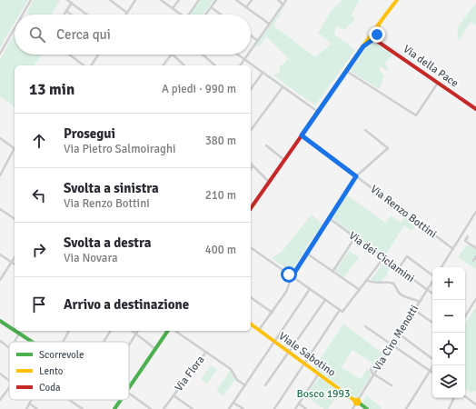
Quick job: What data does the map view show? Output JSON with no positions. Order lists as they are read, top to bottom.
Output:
{
  "streets": {
    "street": [
      "Via della Pace",
      "Via Renzo Bottini",
      "Via dei Ciclamini",
      "Via Ciro Menotti",
      "Viale Sabotino",
      "Via Flora"
    ]
  },
  "crossings": [
    ["Via dei Ciclamini", "Via Ciro Menotti"],
    ["Via Ciro Menotti", "Viale Sabotino"]
  ],
  "parks": ["Bosco 1993"],
  "legend": ["Scorrevole", "Lento", "Coda"],
  "page": {
    "search": "Cerca qui",
    "heading": ["13 min", "A piedi · 990 m"],
    "list": [
      ["Prosegui", "Via Pietro Salmoiraghi", "380 m"],
      ["Svolta a sinistra", "Via Renzo Bottini", "210 m"],
      ["Svolta a destra", "Via Novara", "400 m"],
      "Arrivo a destinazione"
    ],
    "map_buttons": ["+", "−"]
  }
}
